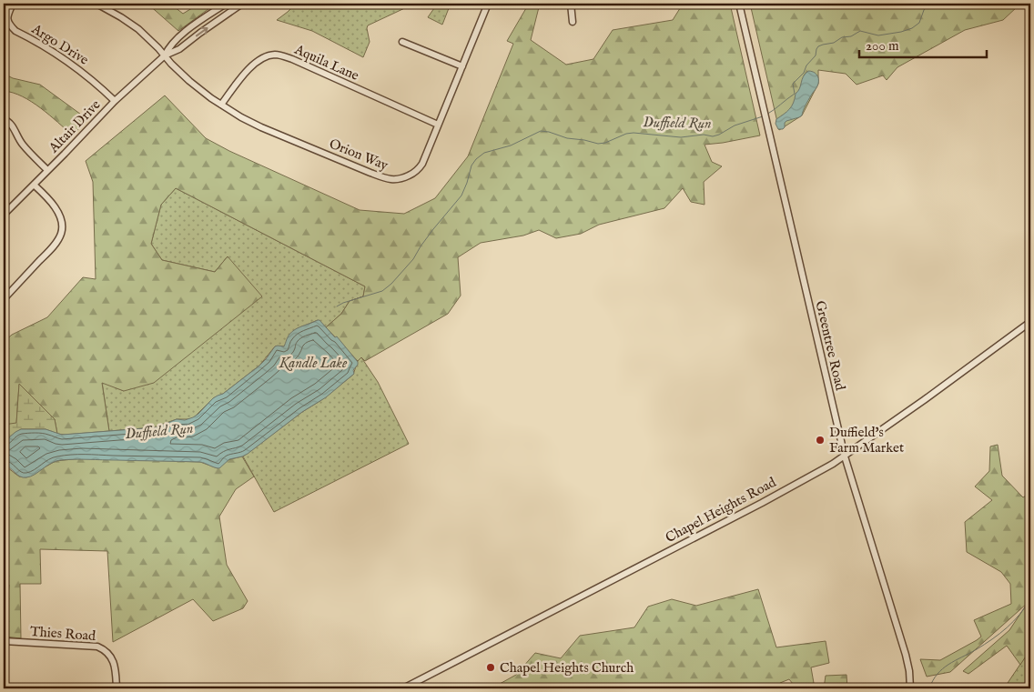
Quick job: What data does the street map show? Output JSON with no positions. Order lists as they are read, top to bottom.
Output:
{
  "streets": {
    "street": [
      "Argo Drive",
      "Aquila Lane",
      "Altair Drive",
      "Orion Way",
      "Greentree Road",
      "Chapel Heights Road",
      "Thies Road"
    ]
  },
  "crossings": [
    ["Argo Drive", "Altair Drive"],
    ["Aquila Lane", "Orion Way"],
    ["Altair Drive", "Orion Way"],
    ["Greentree Road", "Chapel Heights Road"]
  ],
  "water": ["Duffield Run", "Kandle Lake"],
  "places": ["Duffield's Farm Market", "Chapel Heights Church"],
  "scale_bar": "200 m"
}
